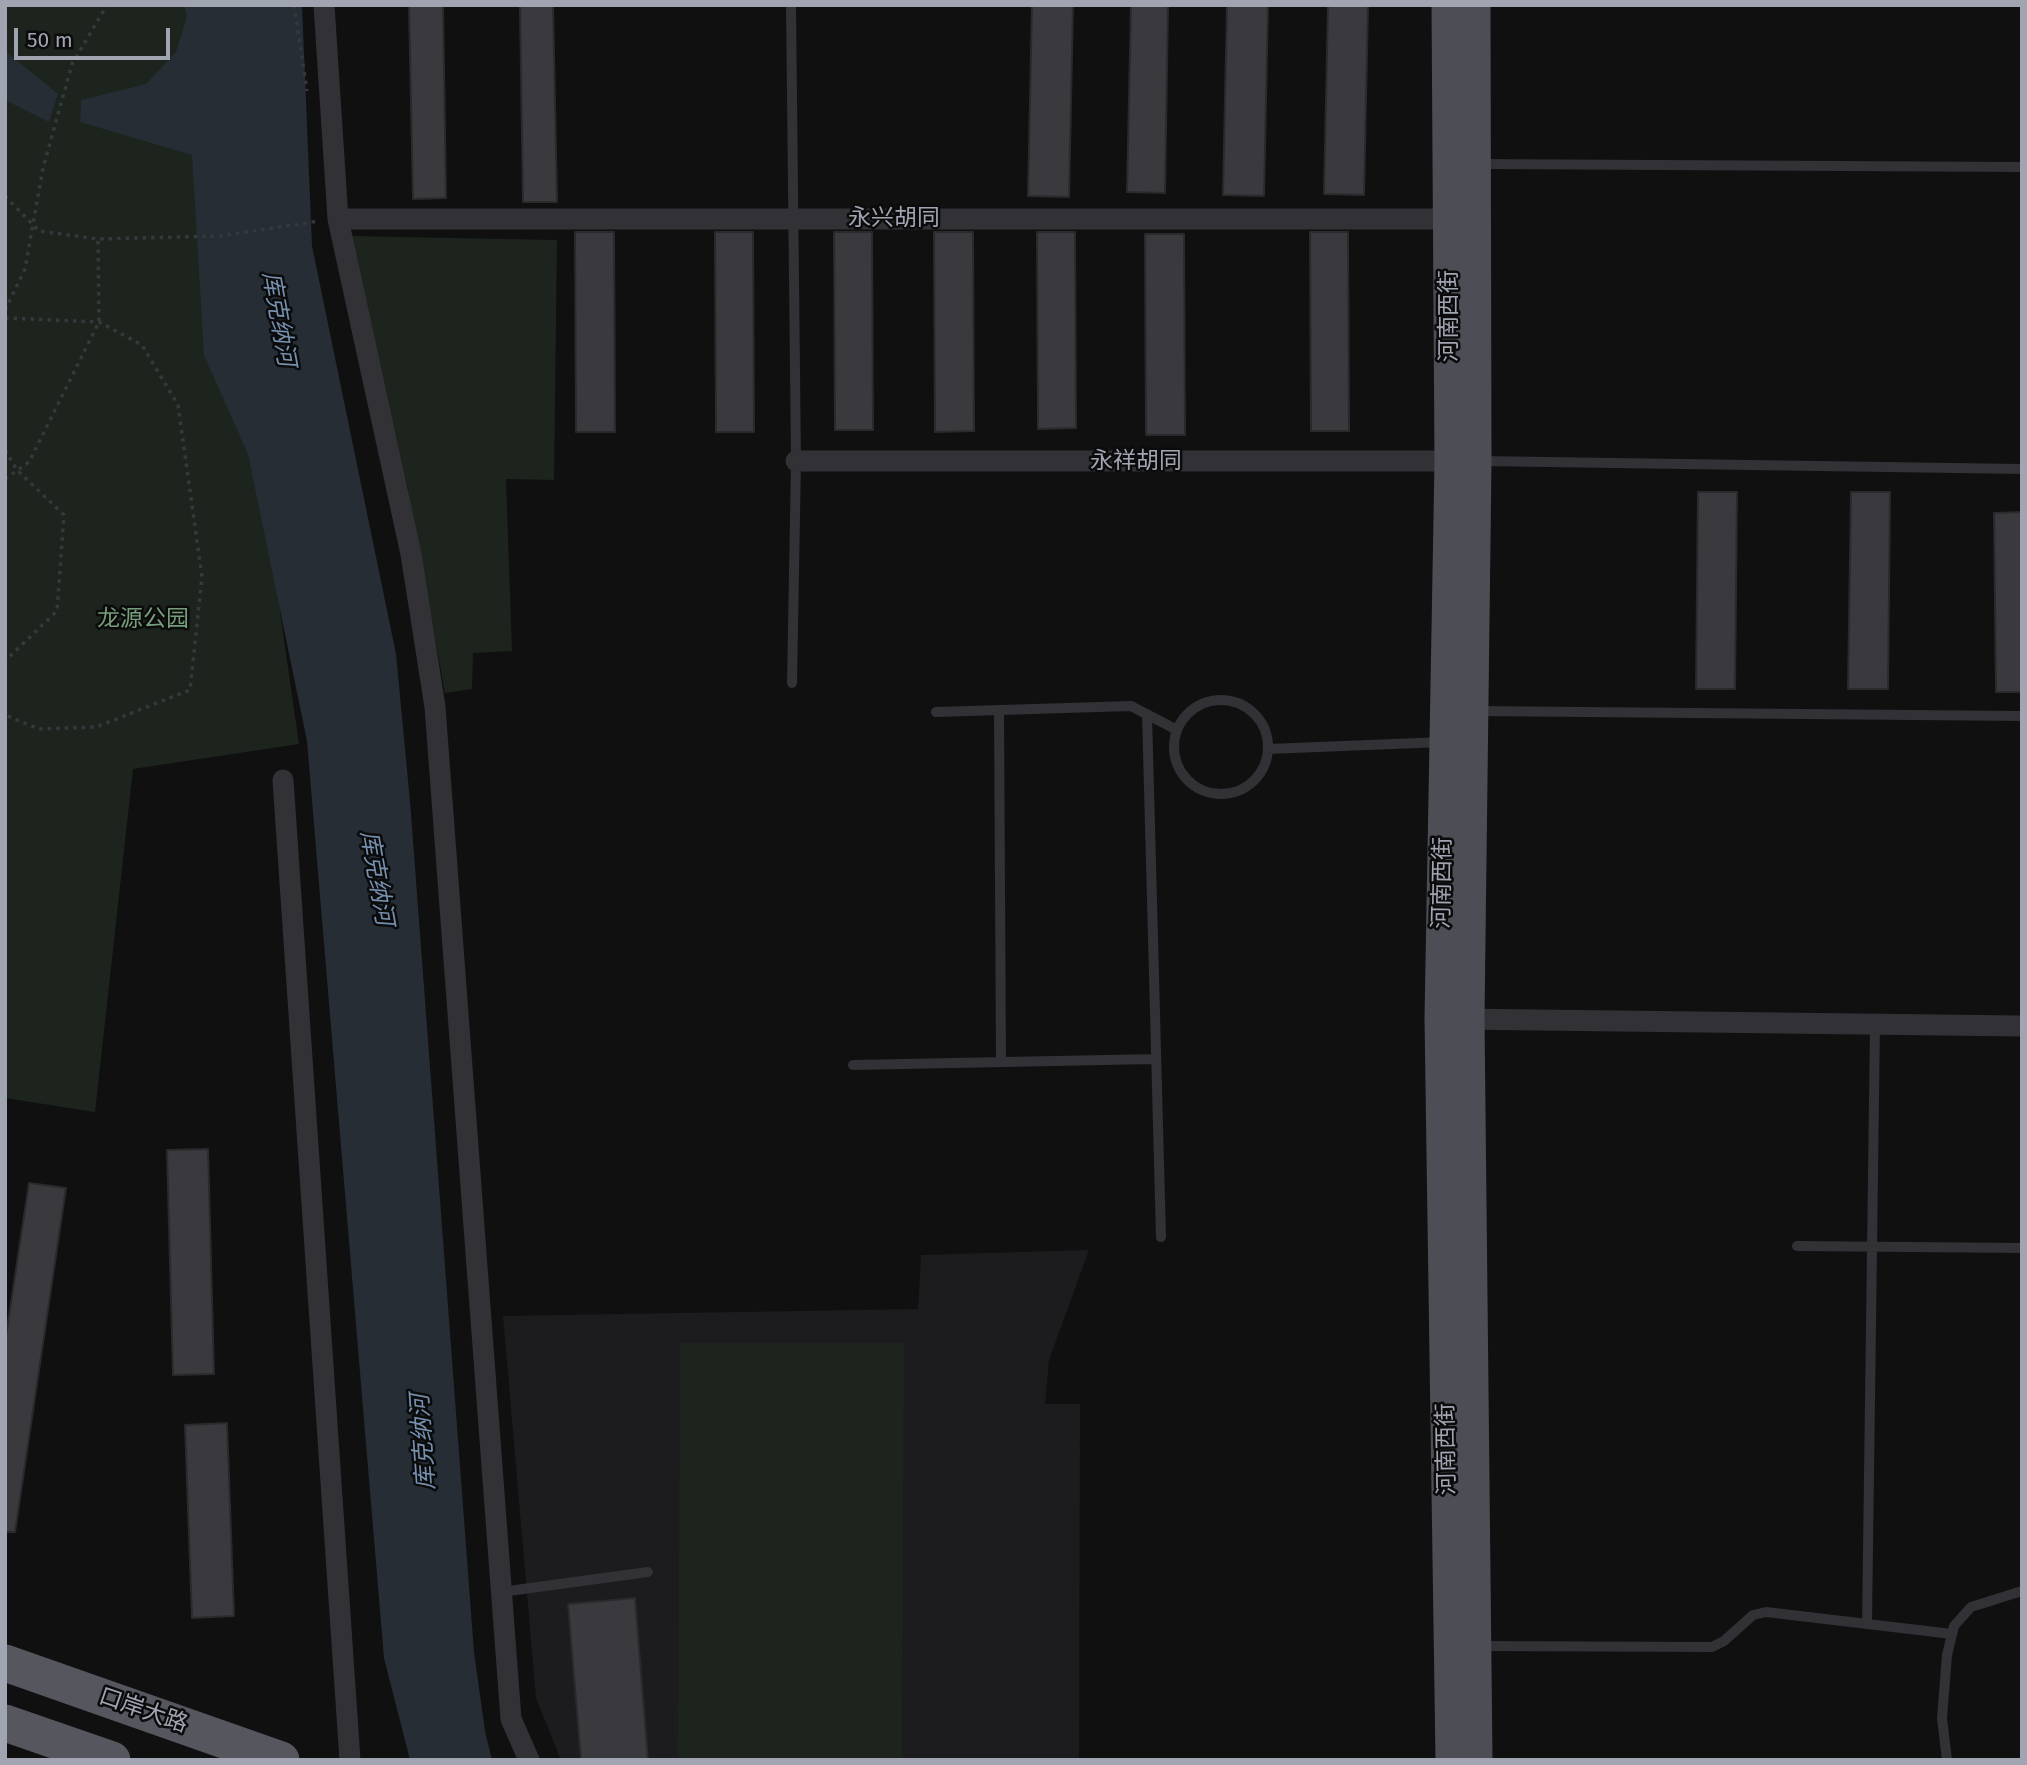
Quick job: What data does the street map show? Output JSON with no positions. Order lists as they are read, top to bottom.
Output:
{
  "streets": {
    "highway": ["口岸大路"],
    "main road": ["河南西街"],
    "street": ["永兴胡同", "永祥胡同"]
  },
  "crossings": [
    ["永兴胡同", "河南西街"],
    ["河南西街", "永祥胡同"]
  ],
  "water": ["库克纳河"],
  "parks": ["龙源公园"],
  "scale_bar": "50 m"
}
